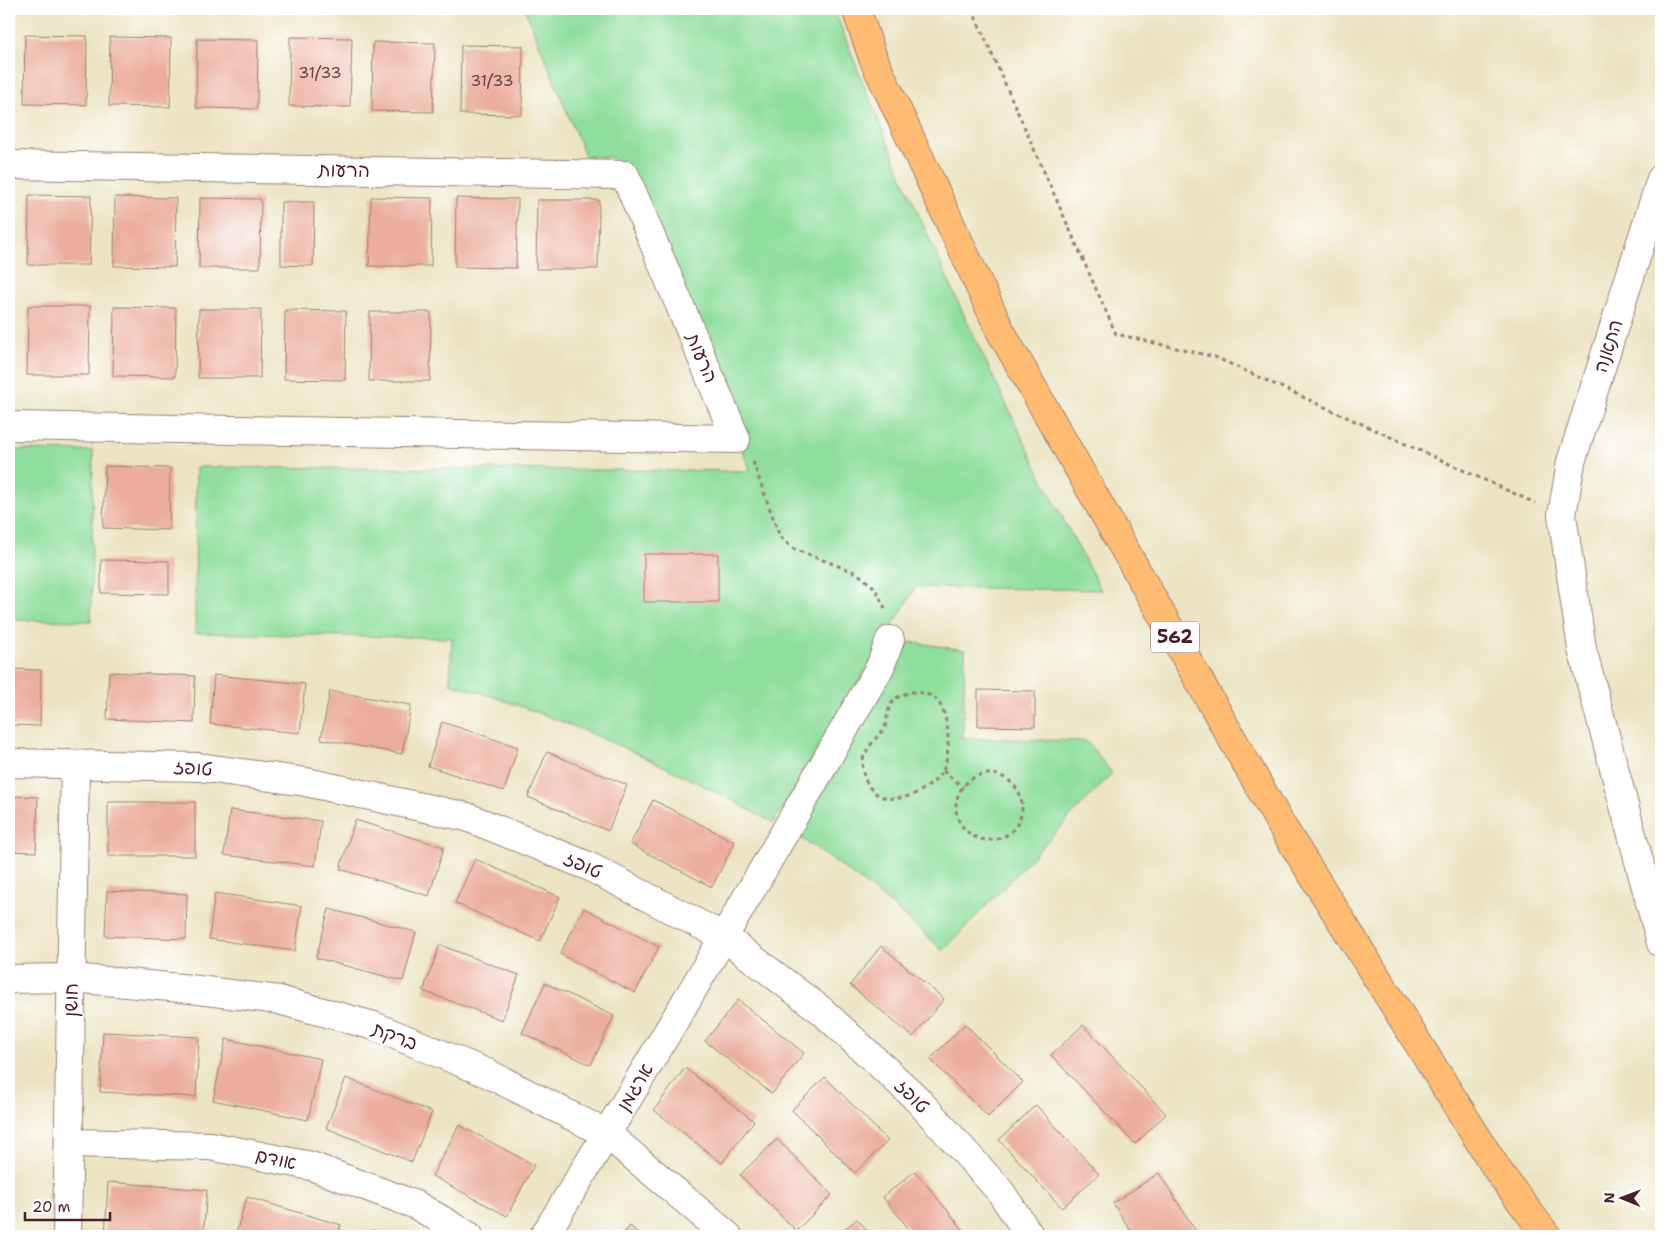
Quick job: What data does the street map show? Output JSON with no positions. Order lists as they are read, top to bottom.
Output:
{
  "streets": {
    "main road": ["562"],
    "street": [
      "הרעות",
      "התאנה",
      "טופז",
      "חושן",
      "ברקת",
      "ארגמן",
      "אודם"
    ]
  },
  "crossings": [
    ["טופז", "חושן"],
    ["טופז", "ארגמן"],
    ["חושן", "ברקת"],
    ["חושן", "אודם"],
    ["ברקת", "ארגמן"]
  ],
  "house_numbers": ["31/33", "31/33"],
  "scale_bar": "20 m",
  "north": "left"
}
